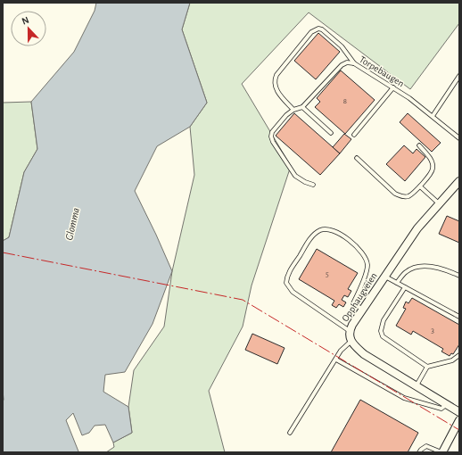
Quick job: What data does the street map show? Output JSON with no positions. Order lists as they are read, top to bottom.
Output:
{
  "streets": {
    "street": ["Opphaugveien"],
    "lane": ["Torpebaugen"]
  },
  "water": ["Glomma"],
  "house_numbers": ["8", "5", "3"],
  "north": "top"
}
